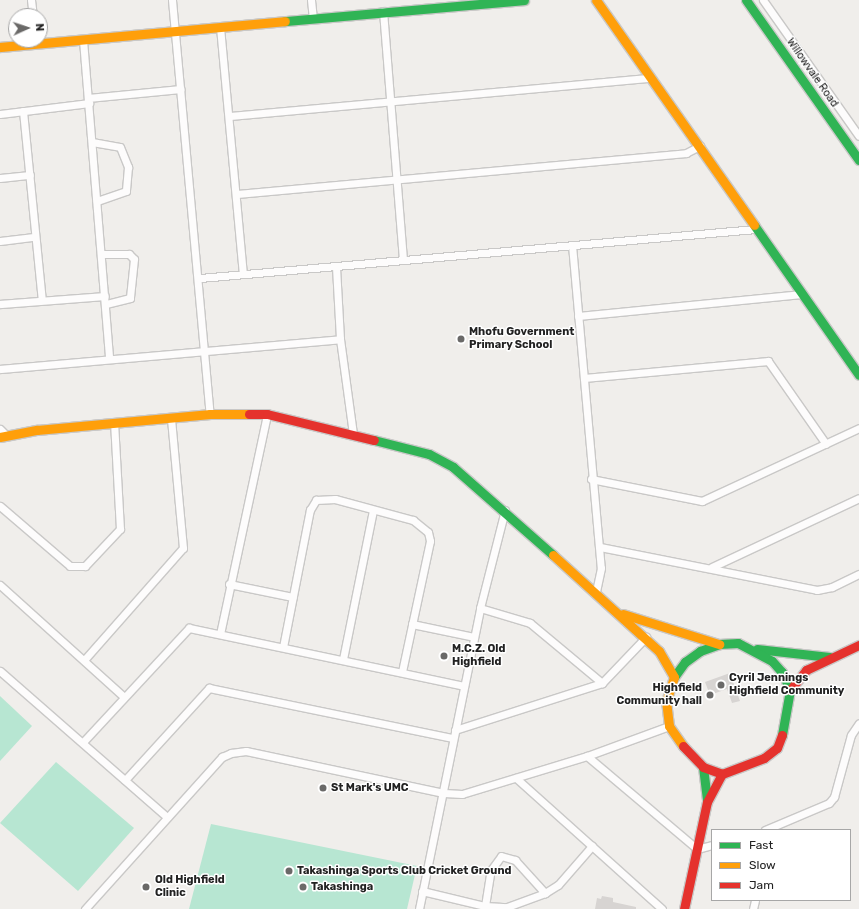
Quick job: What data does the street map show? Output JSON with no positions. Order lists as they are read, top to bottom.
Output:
{
  "streets": {
    "street": ["Willowvale Road"]
  },
  "places": [
    "Mhofu Government Primary School",
    "M.C.Z. Old Highfield",
    "Cyril Jennings Highfield Community",
    "Highfield Community hall",
    "St Mark's UMC",
    "Takashinga Sports Club Cricket Ground",
    "Old Highfield Clinic",
    "Takashinga"
  ],
  "legend": ["Fast", "Slow", "Jam"],
  "north": "right"
}
